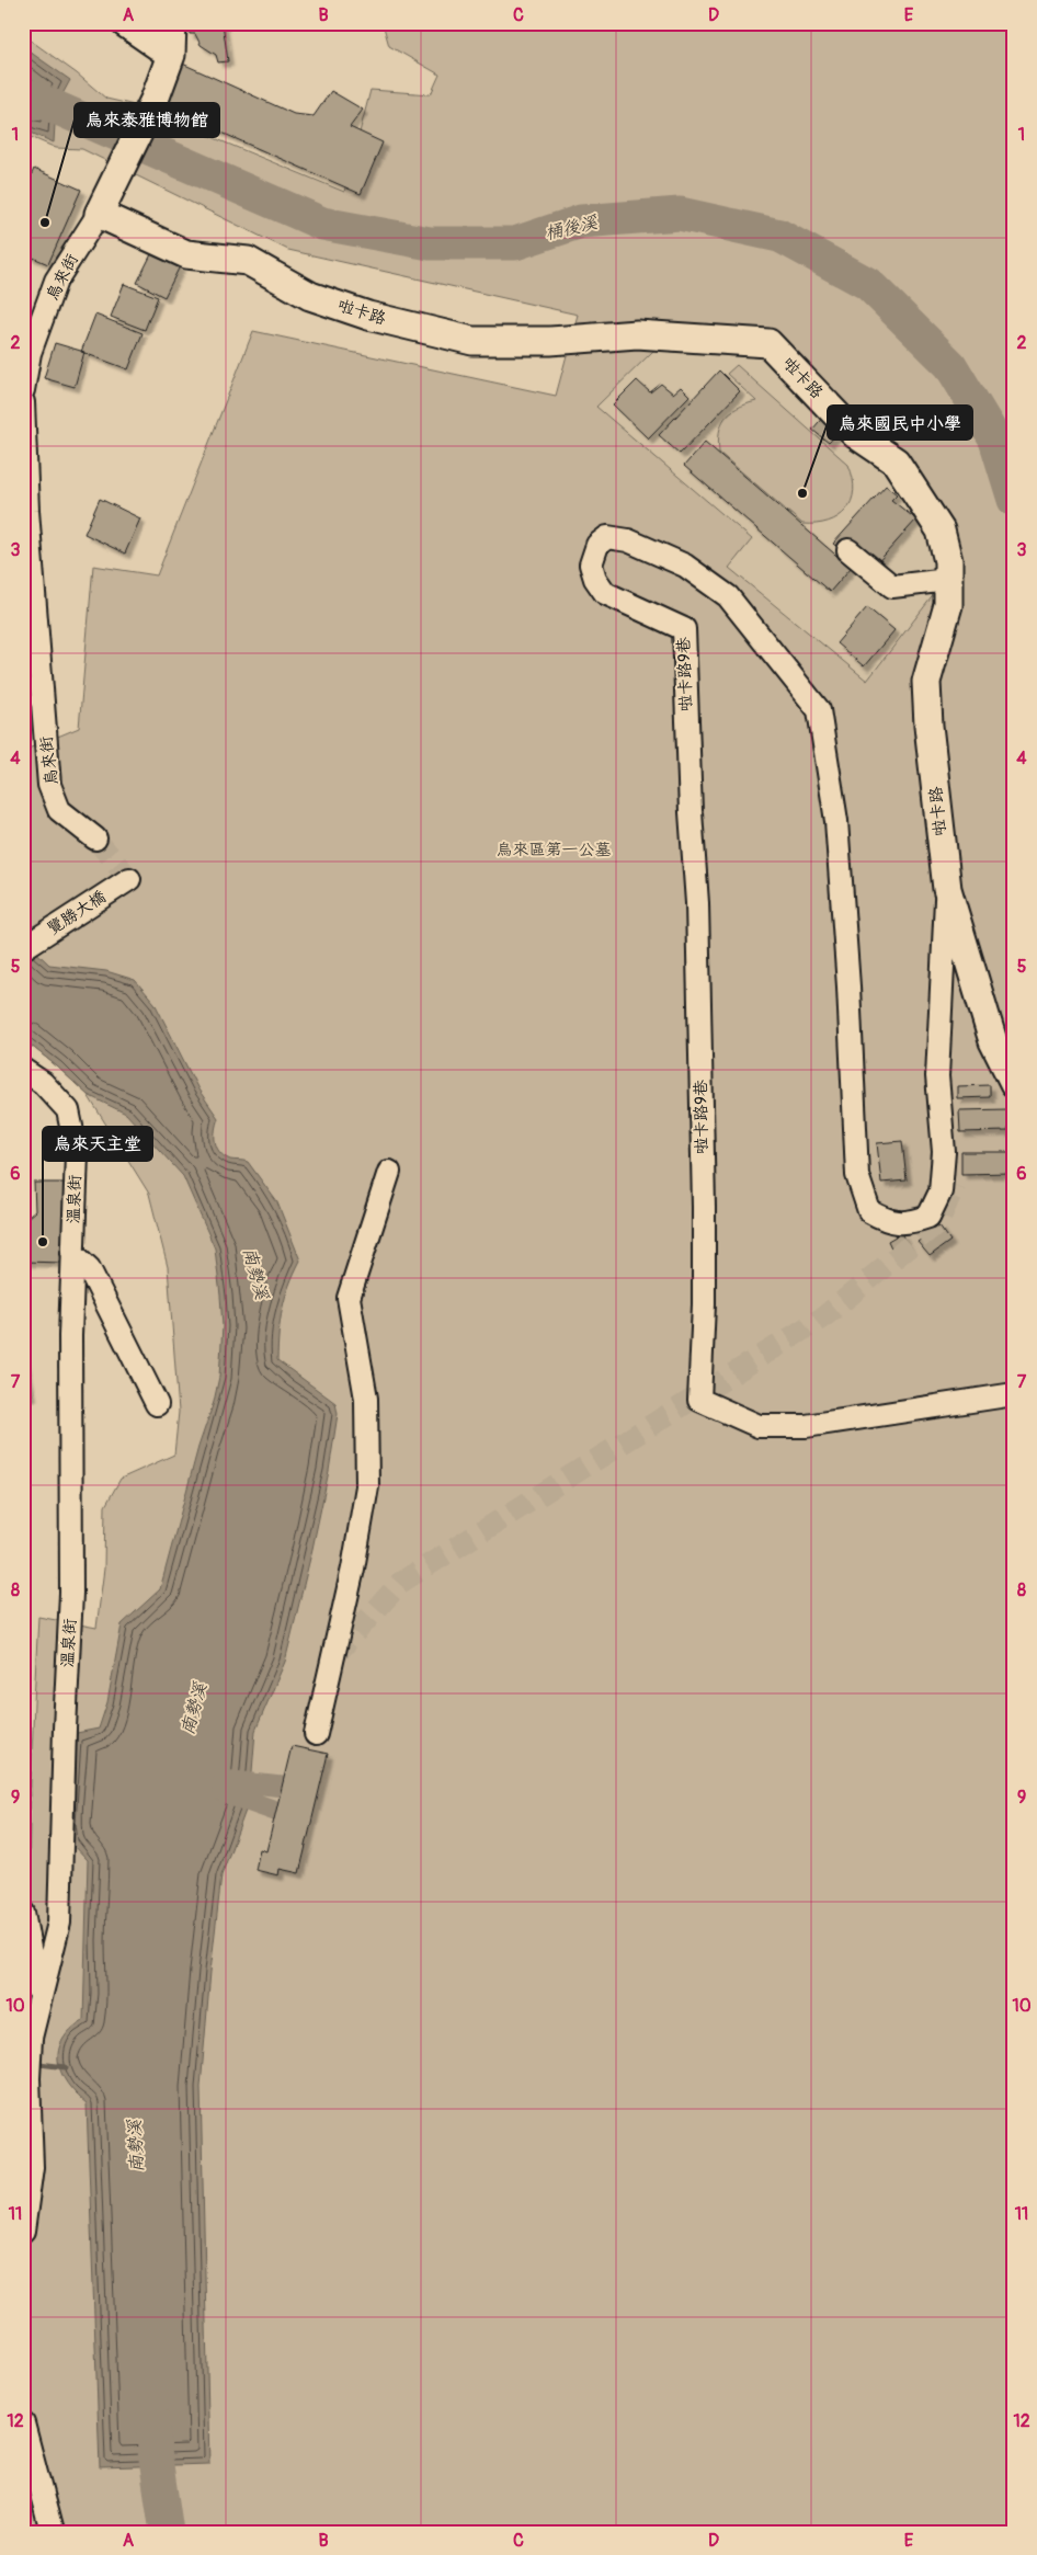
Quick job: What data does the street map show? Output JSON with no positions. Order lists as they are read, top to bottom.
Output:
{
  "streets": {
    "main road": ["烏來街", "啦卡路"],
    "street": ["啦卡路9巷", "覽勝大橋", "溫泉街"]
  },
  "crossings": [
    ["烏來街", "啦卡路"],
    ["啦卡路", "啦卡路9巷"]
  ],
  "water": ["桶後溪", "南勢溪"],
  "parks": ["烏來區第一公墓"],
  "places": ["烏來泰雅博物館", "烏來國民中小學", "烏來天主堂"],
  "grid": {
    "columns": [
      "A",
      "B",
      "C",
      "D",
      "E"
    ],
    "rows": [
      "1",
      "2",
      "3",
      "4",
      "5",
      "6",
      "7",
      "8",
      "9",
      "10",
      "11",
      "12"
    ]
  }
}
